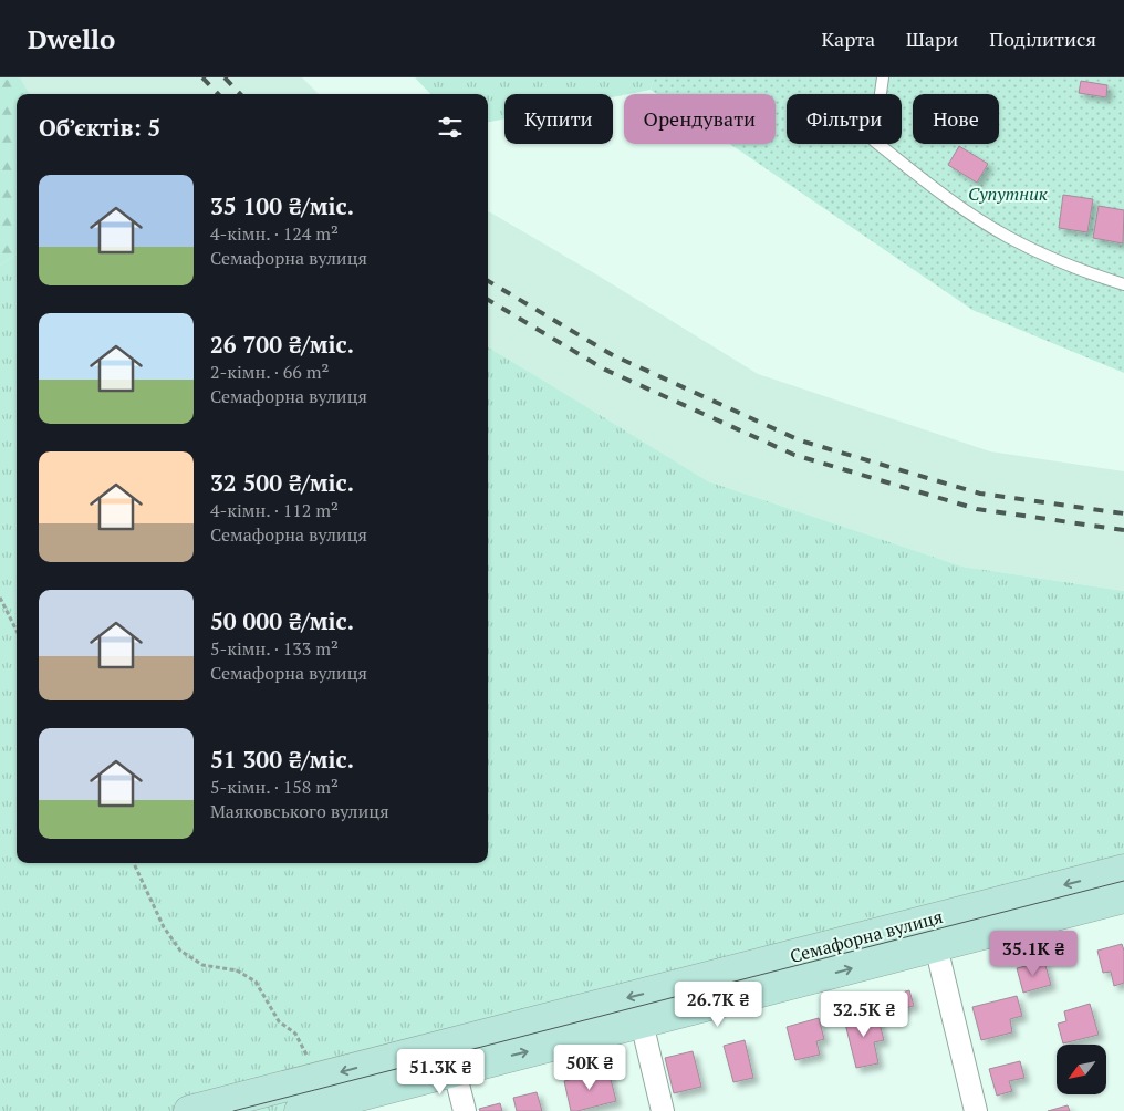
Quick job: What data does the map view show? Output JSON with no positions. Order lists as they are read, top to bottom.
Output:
{
  "streets": {
    "main road": ["Семафорна вулиця"]
  },
  "parks": ["Супутник"],
  "north": "bottom left",
  "page": {
    "header": "Dwello",
    "nav": ["Карта", "Шари", "Поділитися"],
    "chip": [
      "Купити",
      "Орендувати",
      "Фільтри",
      "Нове"
    ],
    "heading": "Об’єктів: 5",
    "list": [
      {
        "name": "35 100 ₴/міс.",
        "note": "4-кімн. · 124 m² · Семафорна вулиця"
      },
      {
        "name": "26 700 ₴/міс.",
        "note": "2-кімн. · 66 m² · Семафорна вулиця"
      },
      {
        "name": "32 500 ₴/міс.",
        "note": "4-кімн. · 112 m² · Семафорна вулиця"
      },
      {
        "name": "50 000 ₴/міс.",
        "note": "5-кімн. · 133 m² · Семафорна вулиця"
      },
      {
        "name": "51 300 ₴/міс.",
        "note": "5-кімн. · 158 m² · Маяковського вулиця"
      }
    ],
    "price": [
      "35.1K ₴",
      "26.7K ₴",
      "32.5K ₴",
      "50K ₴",
      "51.3K ₴"
    ]
  }
}
